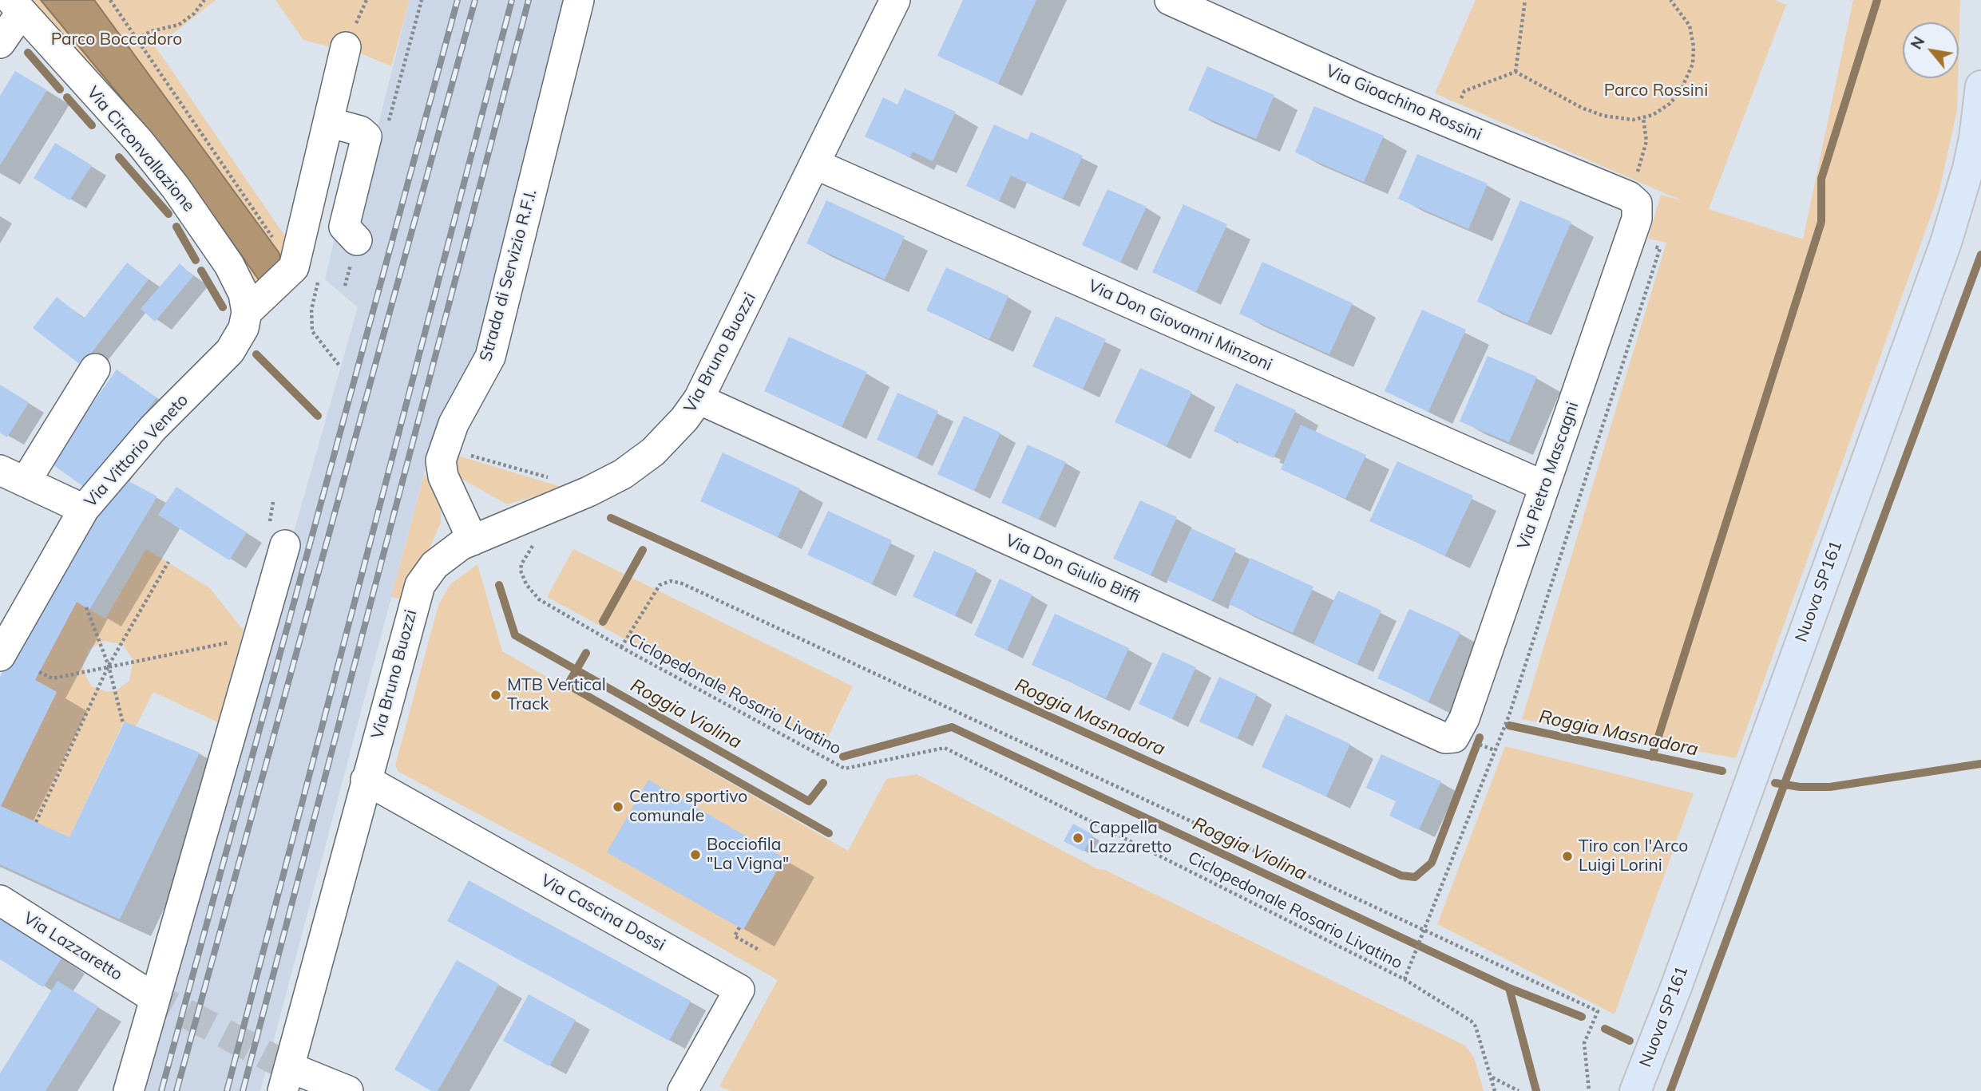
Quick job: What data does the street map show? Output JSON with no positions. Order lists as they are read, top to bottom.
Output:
{
  "streets": {
    "main road": ["Nuova SP161"],
    "street": [
      "Via Gioachino Rossini",
      "Via Circonvallazione",
      "Strada di Servizio R.F.I.",
      "Via Don Giovanni Minzoni",
      "Via Bruno Buozzi",
      "Via Vittorio Veneto",
      "Via Pietro Mascagni",
      "Via Don Giulio Biffi",
      "Via Cascina Dossi",
      "Via Lazzaretto"
    ],
    "path": ["Ciclopedonale Rosario Livatino"]
  },
  "crossings": [
    ["Via Gioachino Rossini", "Via Pietro Mascagni"],
    ["Via Circonvallazione", "Via Vittorio Veneto"],
    ["Strada di Servizio R.F.I.", "Via Bruno Buozzi"],
    ["Via Don Giovanni Minzoni", "Via Bruno Buozzi"],
    ["Via Don Giovanni Minzoni", "Via Pietro Mascagni"],
    ["Via Bruno Buozzi", "Via Don Giulio Biffi"],
    ["Via Bruno Buozzi", "Via Cascina Dossi"],
    ["Via Pietro Mascagni", "Via Don Giulio Biffi"]
  ],
  "water": ["Roggia Violina", "Roggia Masnadora"],
  "parks": ["Parco Boccadoro", "Parco Rossini"],
  "places": [
    "MTB Vertical Track",
    "Centro sportivo comunale",
    "Cappella Lazzaretto",
    "Bocciofila \"La Vigna\"",
    "Tiro con l'Arco Luigi Lorini"
  ],
  "north": "top left"
}
